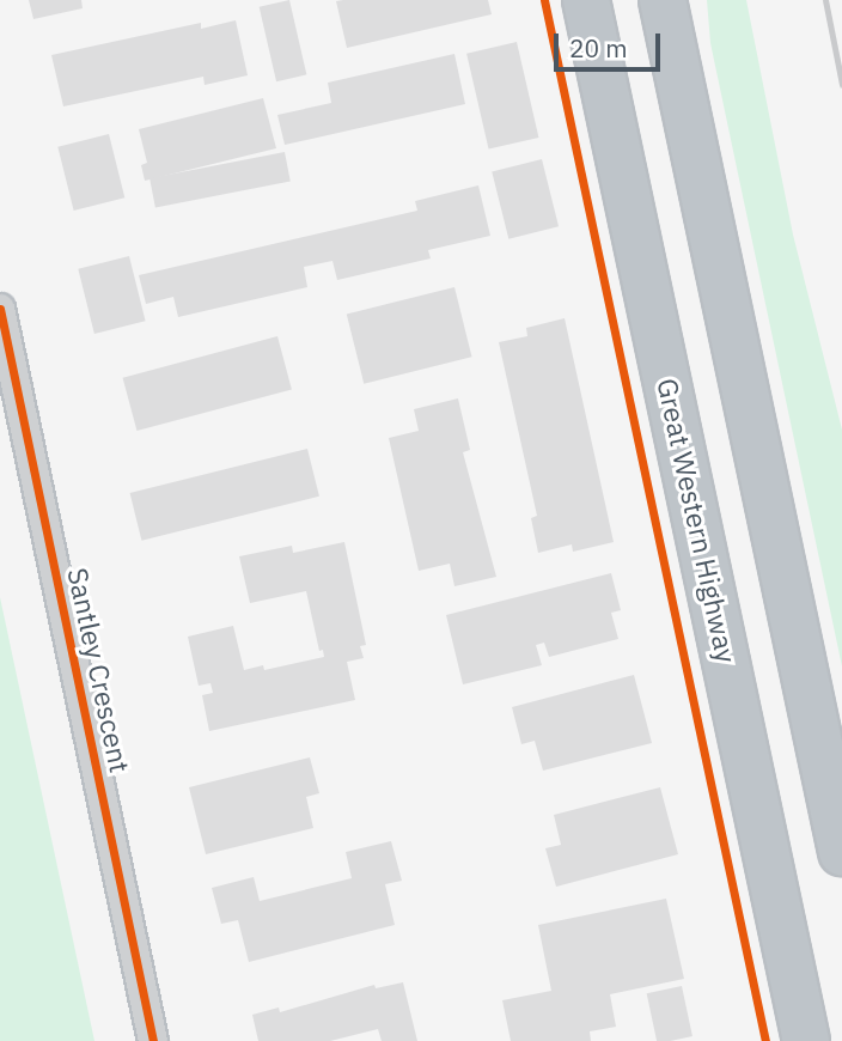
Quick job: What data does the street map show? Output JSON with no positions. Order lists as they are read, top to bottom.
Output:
{
  "streets": {
    "highway": ["Great Western Highway"],
    "street": ["Santley Crescent"]
  },
  "scale_bar": "20 m"
}
